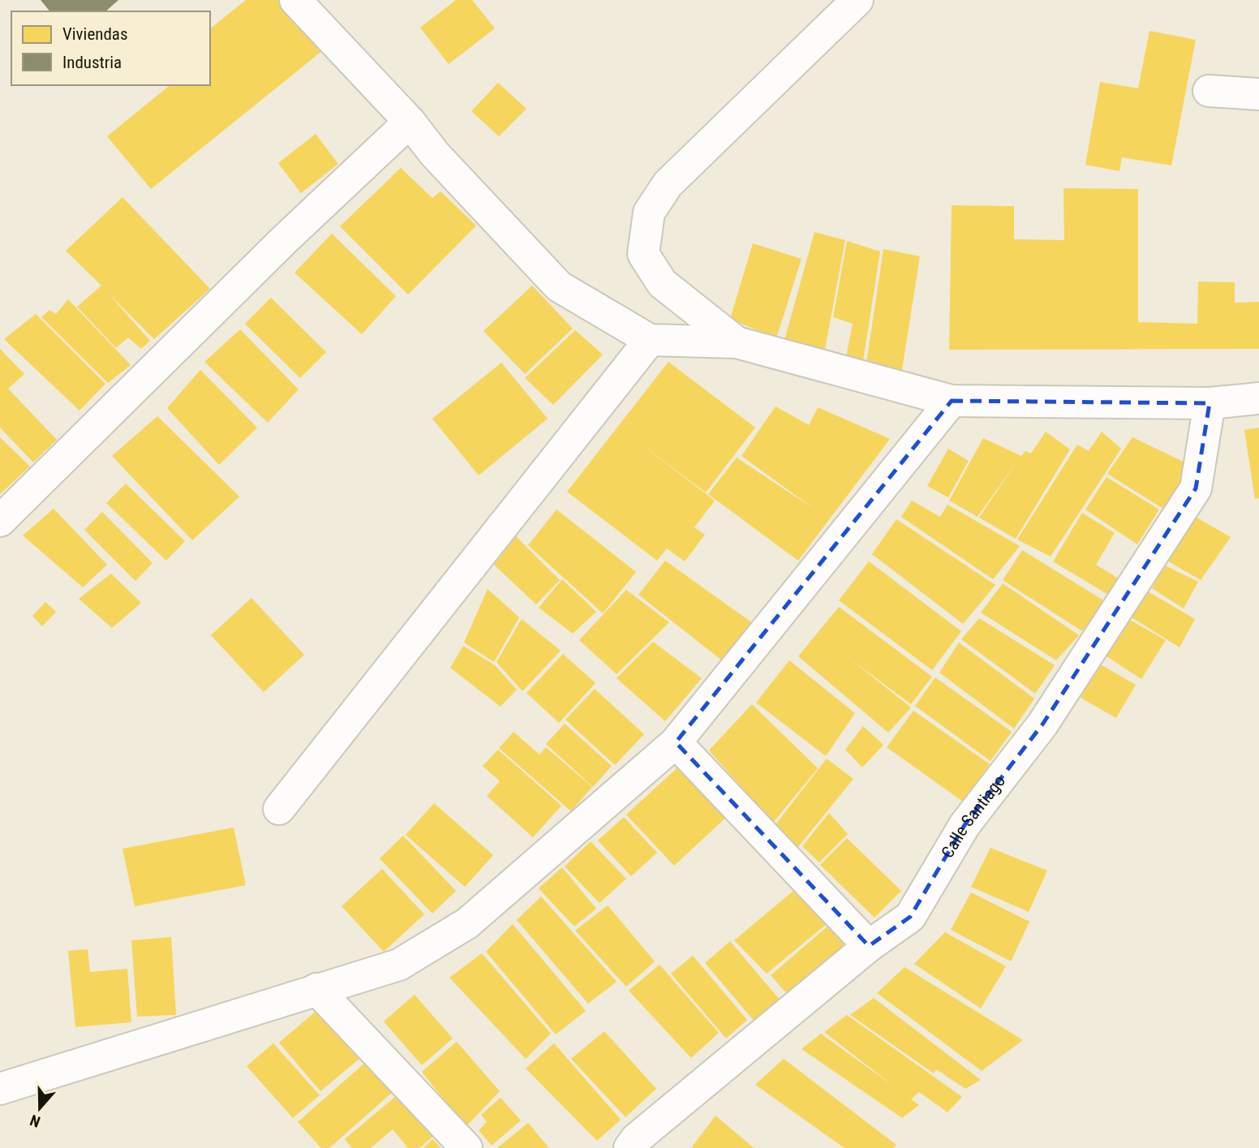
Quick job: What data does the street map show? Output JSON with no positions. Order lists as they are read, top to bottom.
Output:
{
  "streets": {
    "street": ["Calle Santiago"]
  },
  "legend": ["Viviendas", "Industria"],
  "north": "bottom"
}
